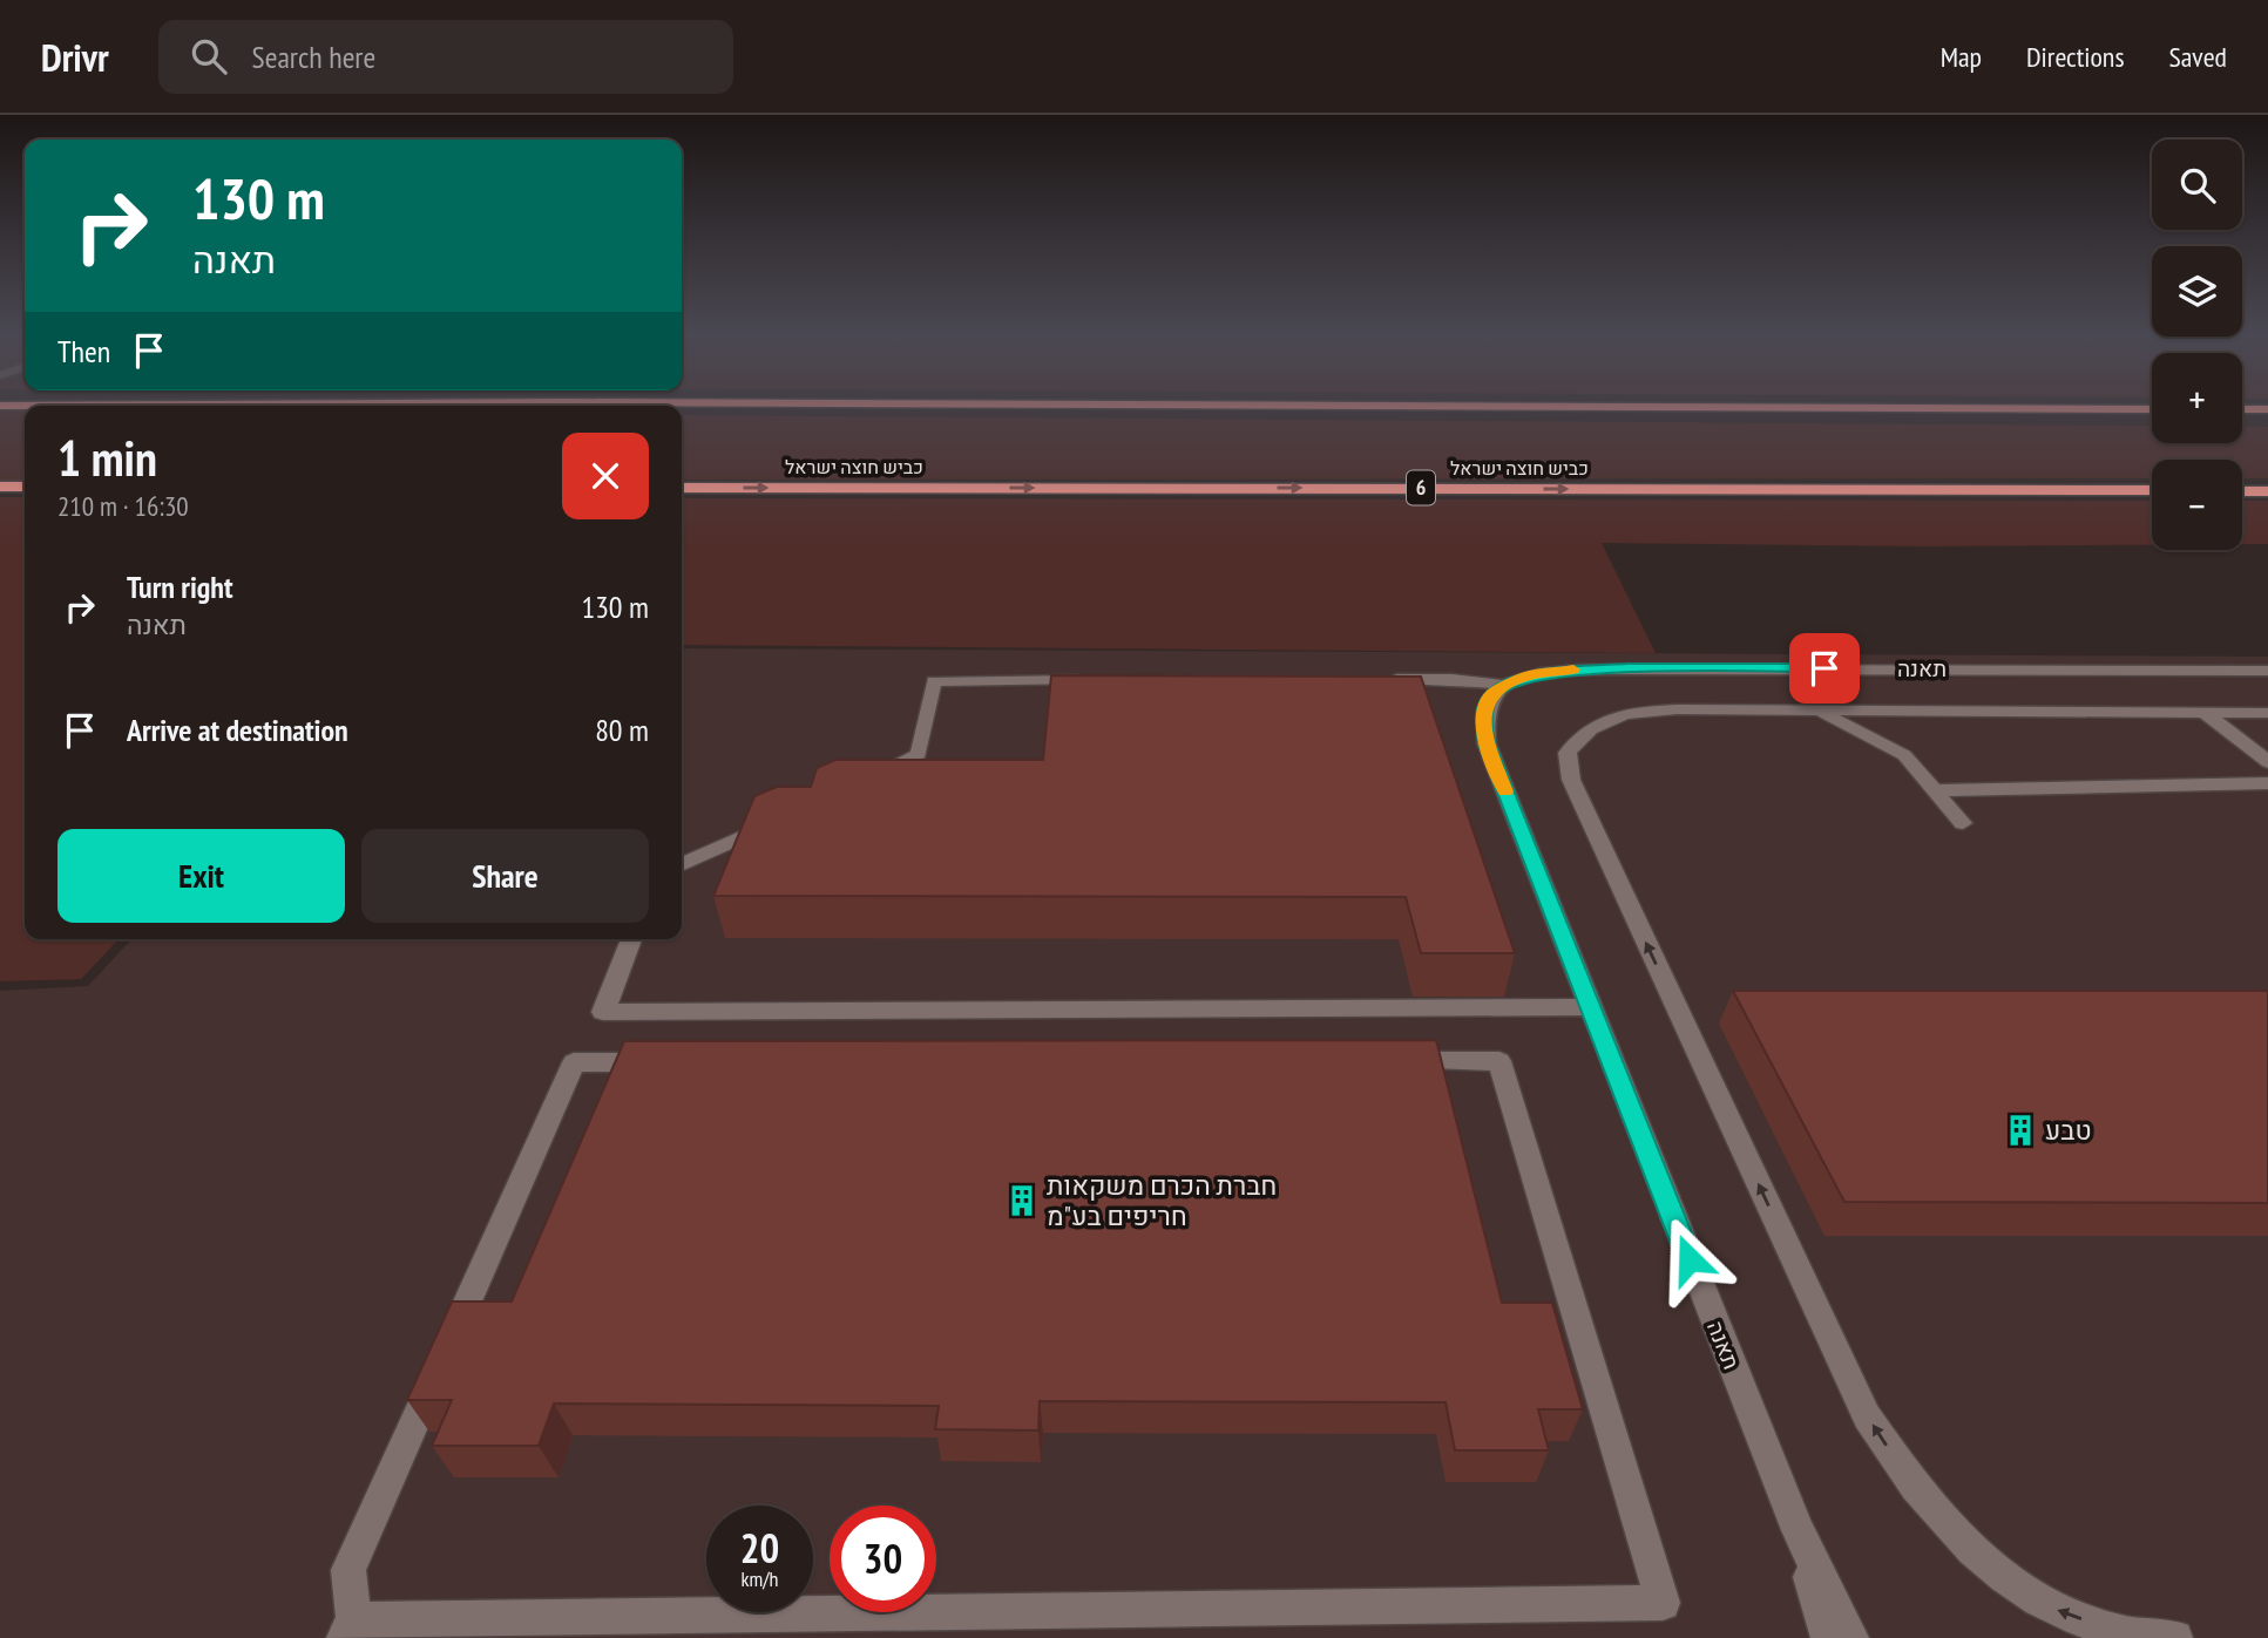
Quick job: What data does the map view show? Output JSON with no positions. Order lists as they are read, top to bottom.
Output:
{
  "streets": {
    "highway": ["כביש חוצה ישראל", "6"],
    "street": ["תאנה"]
  },
  "places": {
    "building": ["טבע", "חברת הכרם משקאות חריפים בע\"מ"]
  },
  "page": {
    "header": "Drivr",
    "search": "Search here",
    "nav": ["Map", "Directions", "Saved"],
    "map_buttons": ["+", "−"],
    "turn": ["130 m", "תאנה"],
    "then": "Then",
    "heading": ["1 min", "210 m · 16:30"],
    "list": [
      {
        "name": "Turn right",
        "note": "תאנה",
        "value": "130 m"
      },
      {
        "name": "Arrive at destination",
        "value": "80 m"
      }
    ],
    "buttons": ["Exit", "Share"],
    "speed": "20 km/h",
    "limit": "30"
  }
}
